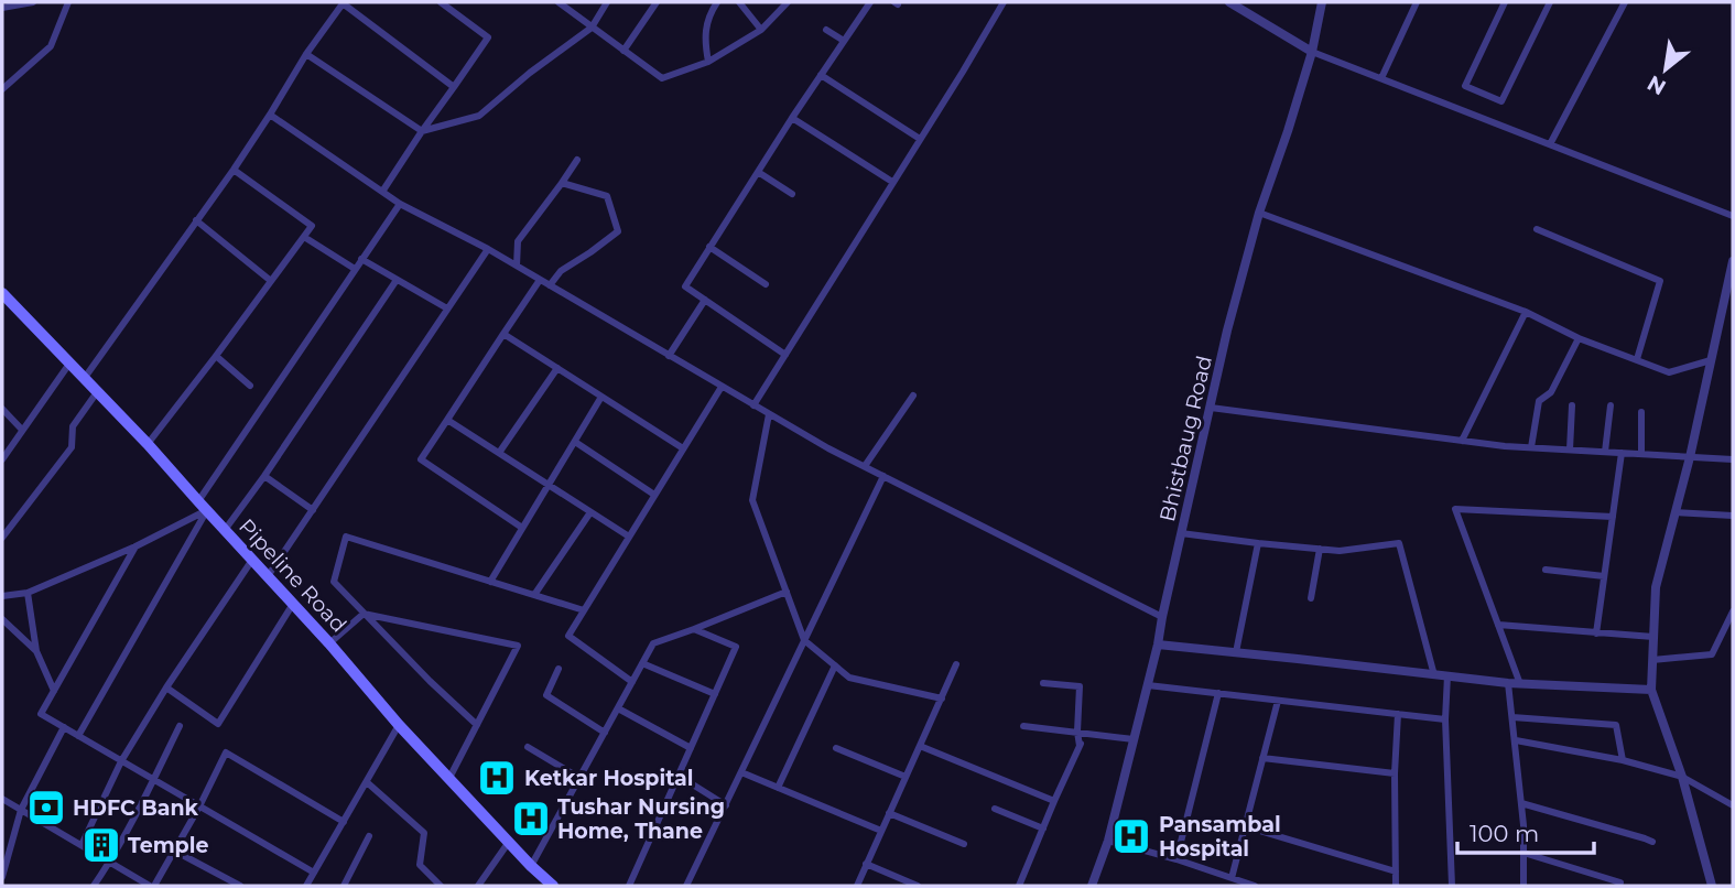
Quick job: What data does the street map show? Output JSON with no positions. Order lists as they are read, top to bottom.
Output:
{
  "streets": {
    "main road": ["Pipeline Road"],
    "street": ["Bhistbaug Road"]
  },
  "places": {
    "hospital": ["Ketkar Hospital", "Tushar Nursing Home, Thane", "Pansambal Hospital"],
    "bank": ["HDFC Bank"],
    "building": ["Temple"]
  },
  "scale_bar": "100 m",
  "north": "bottom left"
}
